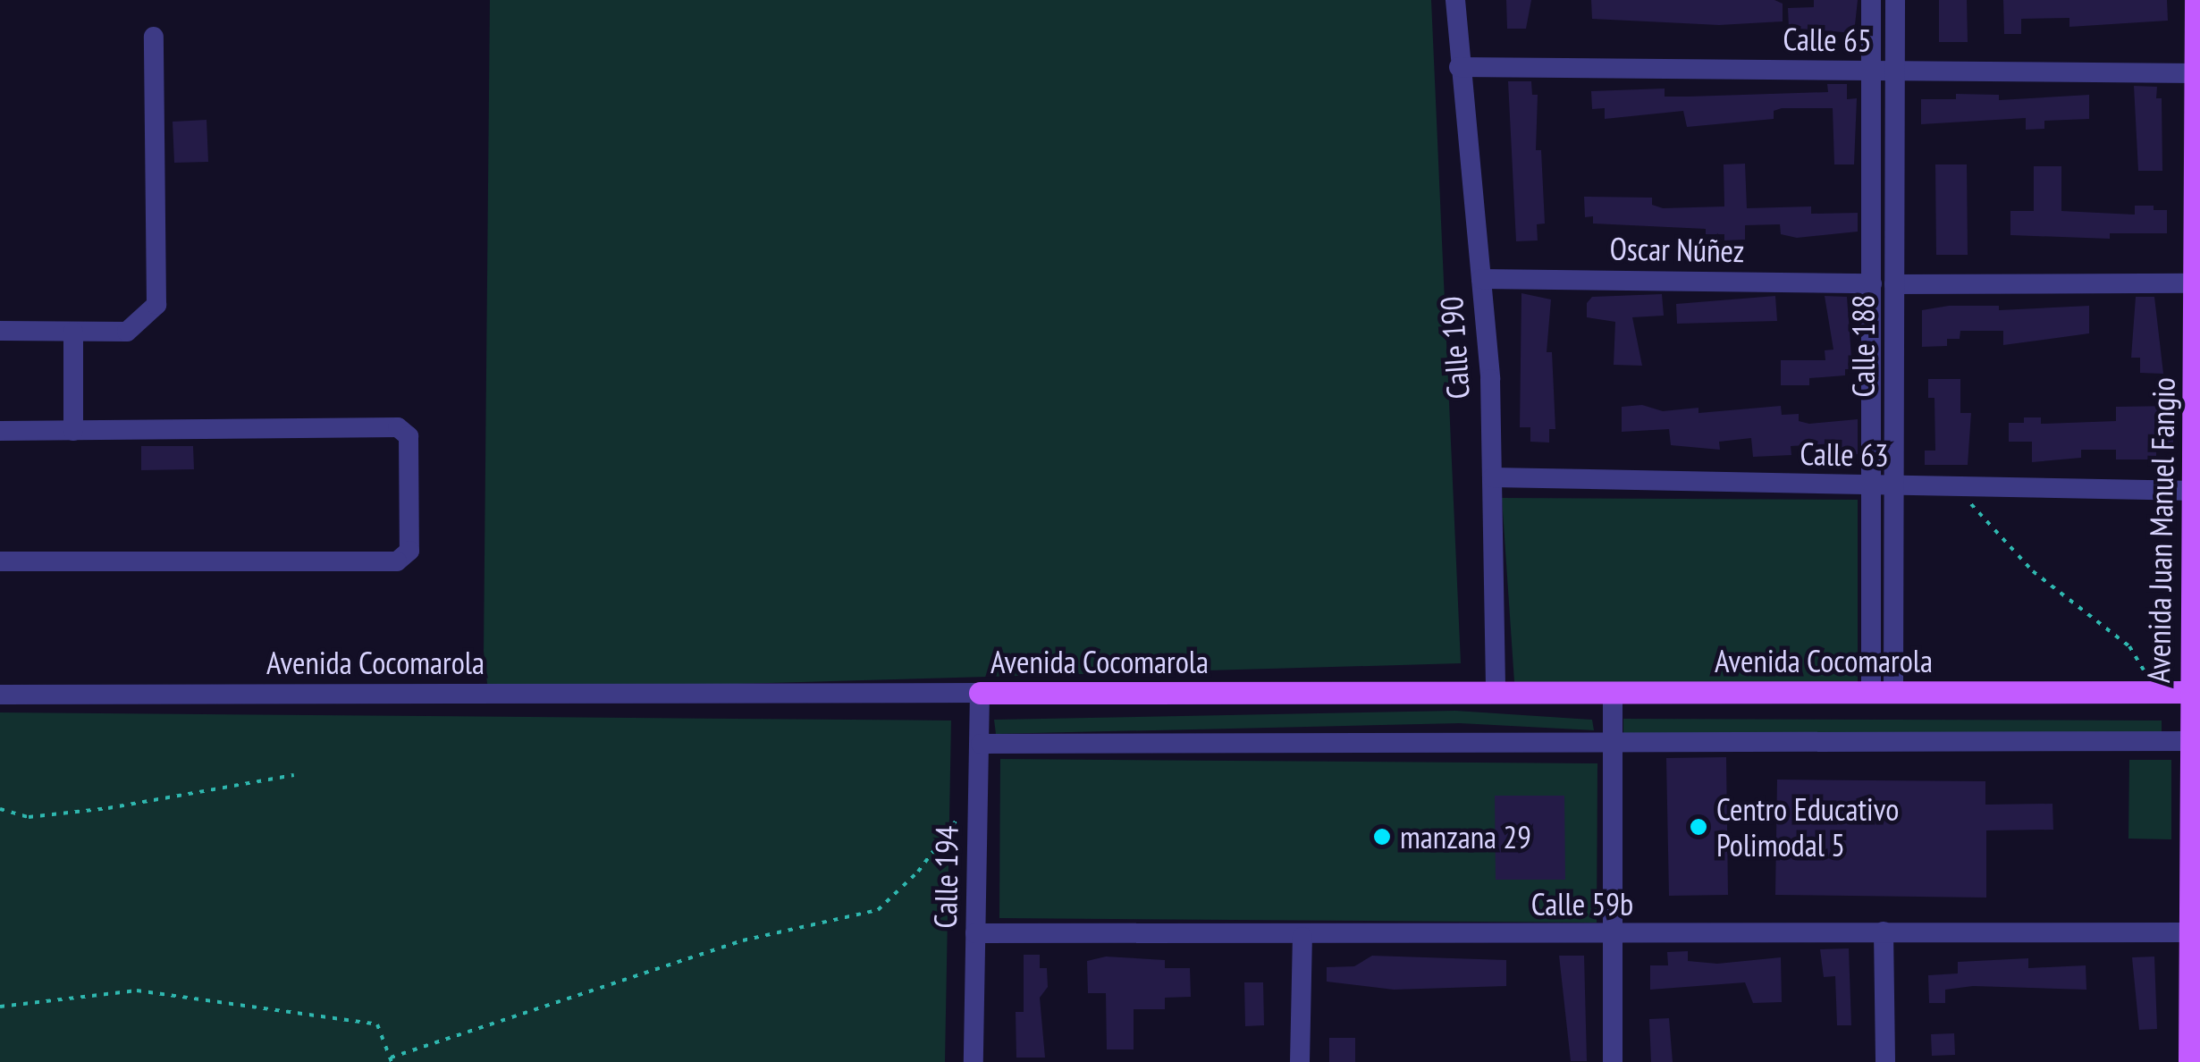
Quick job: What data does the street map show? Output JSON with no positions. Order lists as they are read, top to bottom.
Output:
{
  "streets": {
    "main road": ["Avenida Juan Manuel Fangio", "Avenida Cocomarola"],
    "street": [
      "Calle 65",
      "Oscar Núñez",
      "Calle 188",
      "Calle 190",
      "Calle 63",
      "Calle 194",
      "Calle 59b"
    ]
  },
  "crossings": [
    ["Calle 65", "Calle 188"],
    ["Calle 65", "Calle 190"],
    ["Calle 65", "Avenida Juan Manuel Fangio"],
    ["Oscar Núñez", "Calle 188"],
    ["Oscar Núñez", "Calle 190"],
    ["Calle 188", "Calle 63"],
    ["Calle 188", "Avenida Cocomarola"],
    ["Calle 190", "Calle 63"],
    ["Calle 190", "Avenida Cocomarola"],
    ["Calle 63", "Avenida Juan Manuel Fangio"],
    ["Avenida Juan Manuel Fangio", "Avenida Cocomarola"],
    ["Avenida Juan Manuel Fangio", "Calle 59b"],
    ["Avenida Cocomarola", "Calle 194"],
    ["Calle 194", "Calle 59b"]
  ],
  "places": ["Centro Educativo Polimodal 5", "manzana 29"]
}
